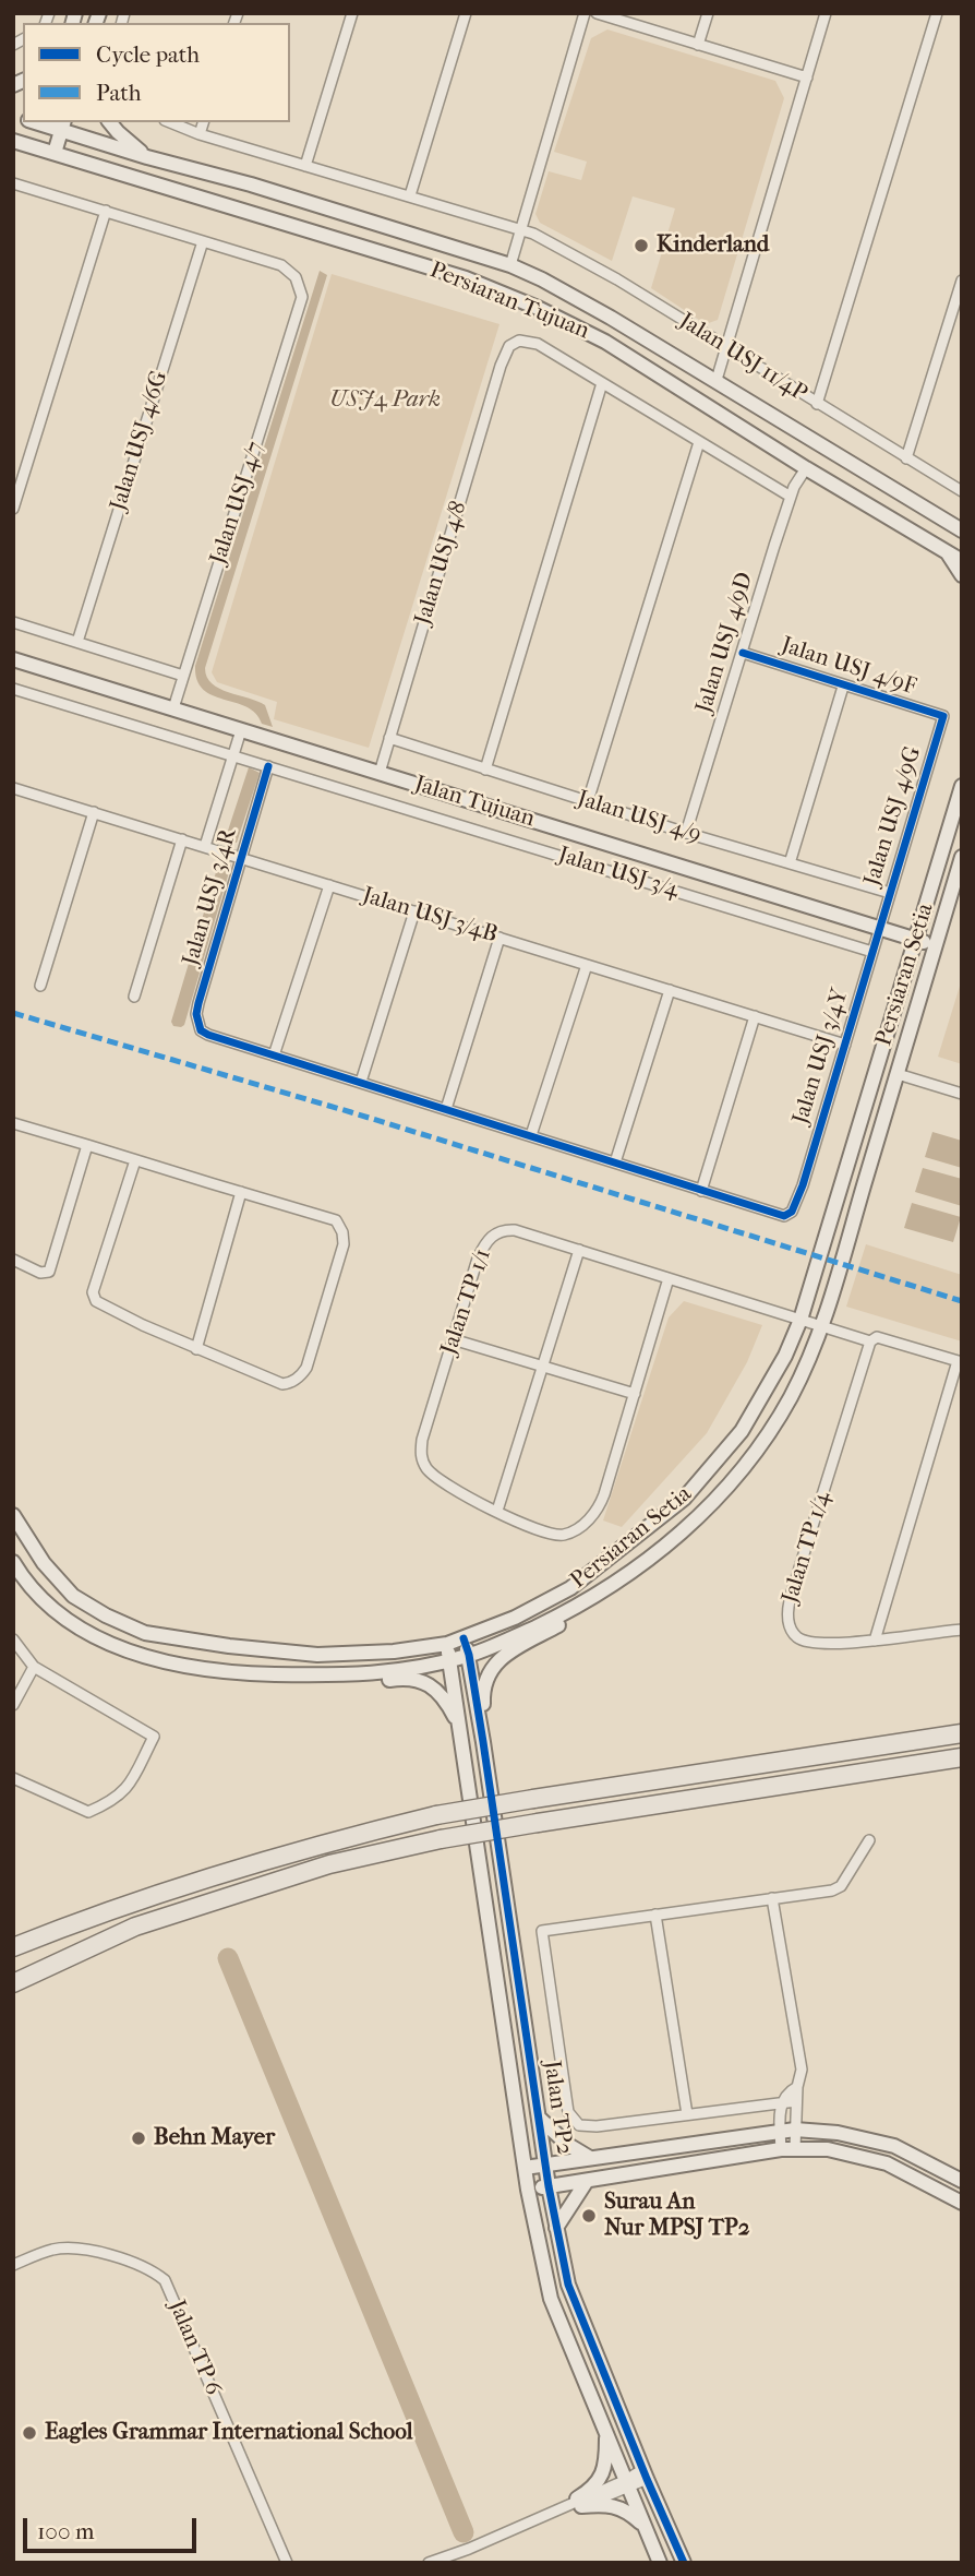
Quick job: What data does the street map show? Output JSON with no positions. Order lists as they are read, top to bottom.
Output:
{
  "streets": {
    "main road": [
      "Persiaran Tujuan",
      "Jalan Tujuan",
      "Persiaran Setia",
      "Jalan TP2"
    ],
    "street": [
      "Jalan USJ 11/4P",
      "Jalan USJ 4/6G",
      "Jalan USJ 4/7",
      "Jalan USJ 4/8",
      "Jalan USJ 4/9D",
      "Jalan USJ 4/9F",
      "Jalan USJ 4/9G",
      "Jalan USJ 4/9",
      "Jalan USJ 3/4",
      "Jalan USJ 3/4R",
      "Jalan USJ 3/4B",
      "Jalan USJ 3/4Y",
      "Jalan TP 1/1",
      "Jalan TP 1/4",
      "Jalan TP 6"
    ]
  },
  "crossings": [
    ["Persiaran Tujuan", "Jalan USJ 4/9D"],
    ["Jalan USJ 4/6G", "Jalan USJ 4/7"],
    ["Jalan USJ 4/7", "Jalan Tujuan"],
    ["Jalan USJ 4/8", "Jalan Tujuan"],
    ["Jalan USJ 4/8", "Jalan USJ 4/9"],
    ["Jalan USJ 4/9D", "Jalan USJ 4/9F"],
    ["Jalan USJ 4/9D", "Jalan USJ 4/9"],
    ["Jalan USJ 4/9F", "Jalan USJ 4/9G"],
    ["Jalan Tujuan", "Jalan USJ 4/9G"],
    ["Jalan Tujuan", "Persiaran Setia"],
    ["Jalan Tujuan", "Jalan USJ 3/4Y"],
    ["Jalan USJ 4/9G", "Jalan USJ 4/9"],
    ["Jalan USJ 4/9G", "Jalan USJ 3/4Y"],
    ["Jalan USJ 3/4", "Jalan USJ 3/4R"],
    ["Jalan USJ 3/4", "Jalan USJ 3/4Y"],
    ["Jalan USJ 3/4R", "Jalan USJ 3/4B"],
    ["Jalan USJ 3/4B", "Jalan USJ 3/4Y"],
    ["Persiaran Setia", "Jalan TP 1/1"],
    ["Persiaran Setia", "Jalan TP2"]
  ],
  "parks": ["USJ4 Park"],
  "places": [
    "Kinderland",
    "Behn Mayer",
    "Surau An Nur MPSJ TP2",
    "Eagles Grammar International School"
  ],
  "legend": ["Cycle path", "Path"],
  "scale_bar": "100 m"
}
